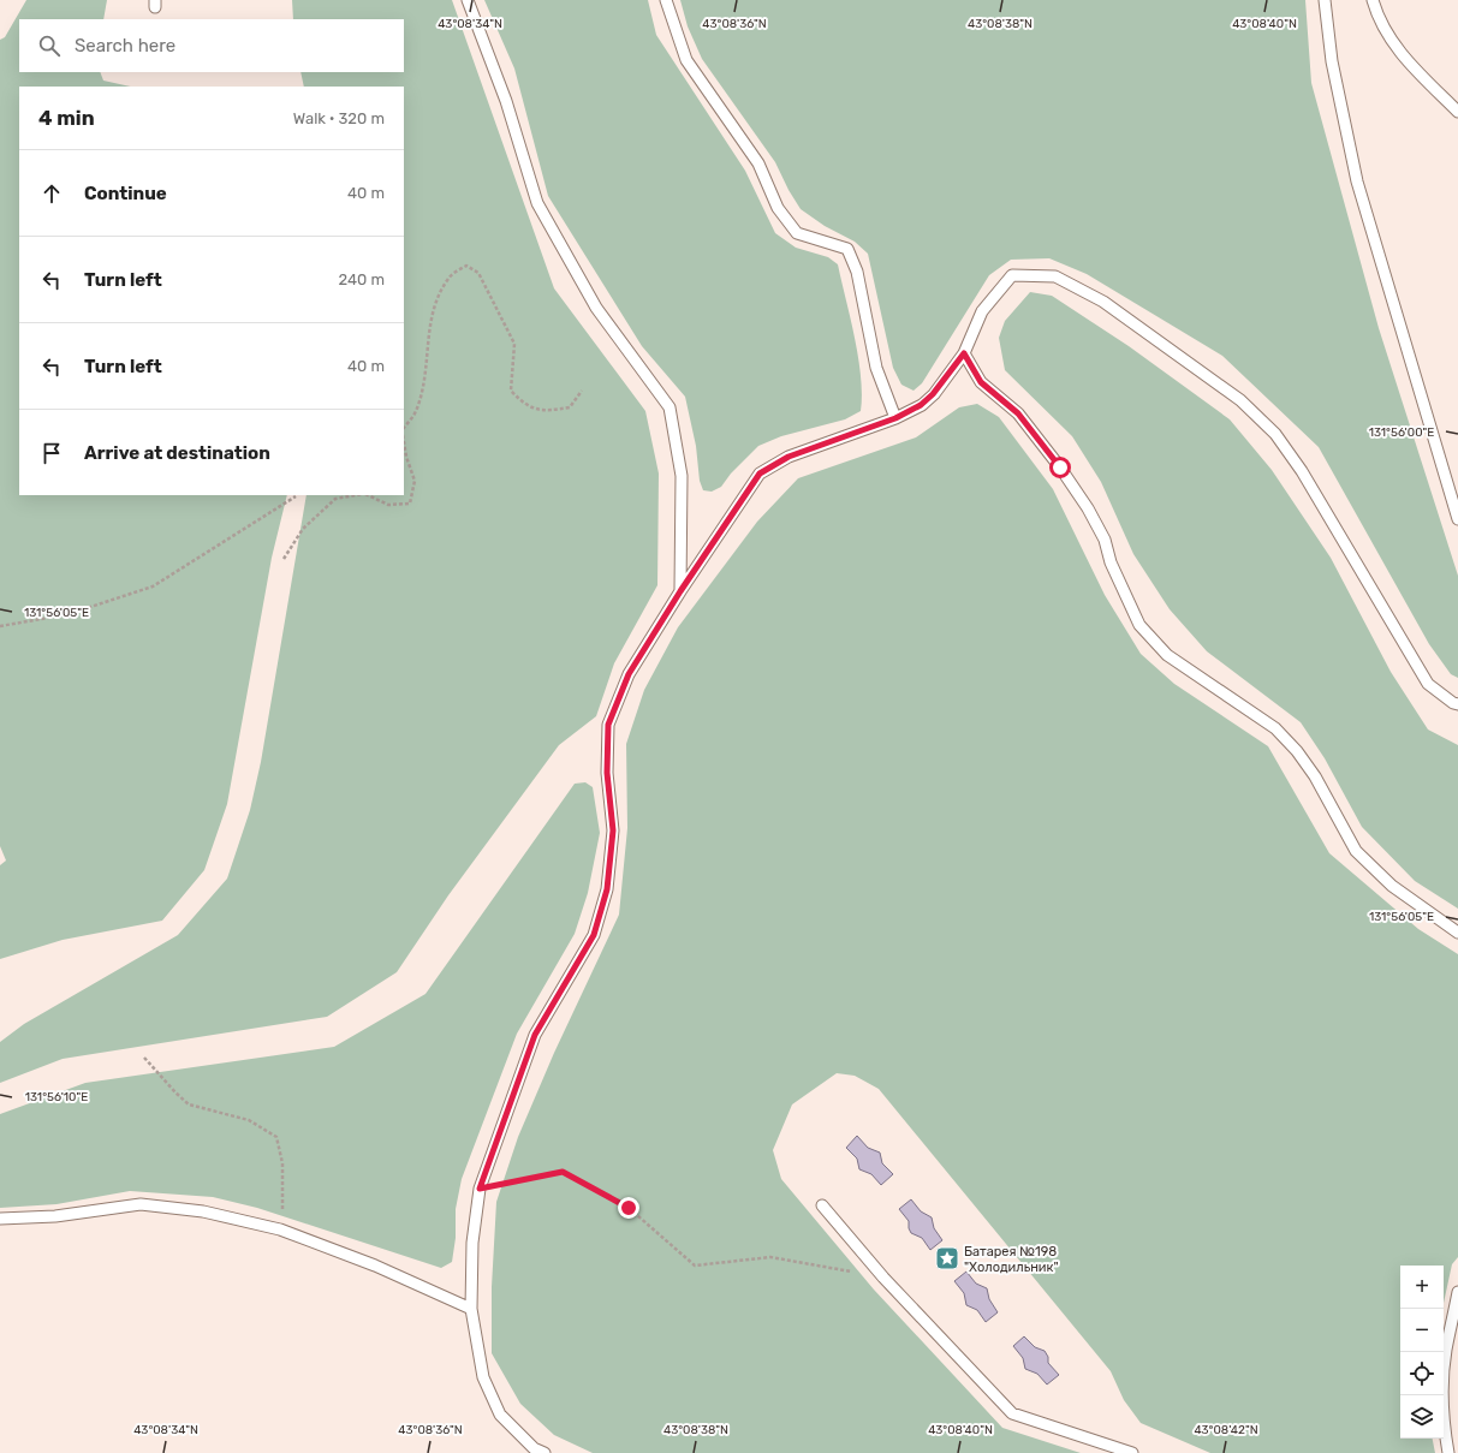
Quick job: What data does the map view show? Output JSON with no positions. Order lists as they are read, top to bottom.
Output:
{
  "places": {
    "place": ["Батарея №198 \"Холодильник\""]
  },
  "page": {
    "search": "Search here",
    "heading": ["4 min", "Walk · 320 m"],
    "list": [
      ["Continue", "40 m"],
      ["Turn left", "240 m"],
      ["Turn left", "40 m"],
      "Arrive at destination"
    ],
    "map_buttons": ["+", "−"]
  },
  "coordinates": [
    "43°08'34\"N",
    "43°08'36\"N",
    "43°08'38\"N",
    "43°08'40\"N",
    "131°56'00\"E",
    "131°56'05\"E",
    "131°56'10\"E",
    "43°08'42\"N"
  ]
}
